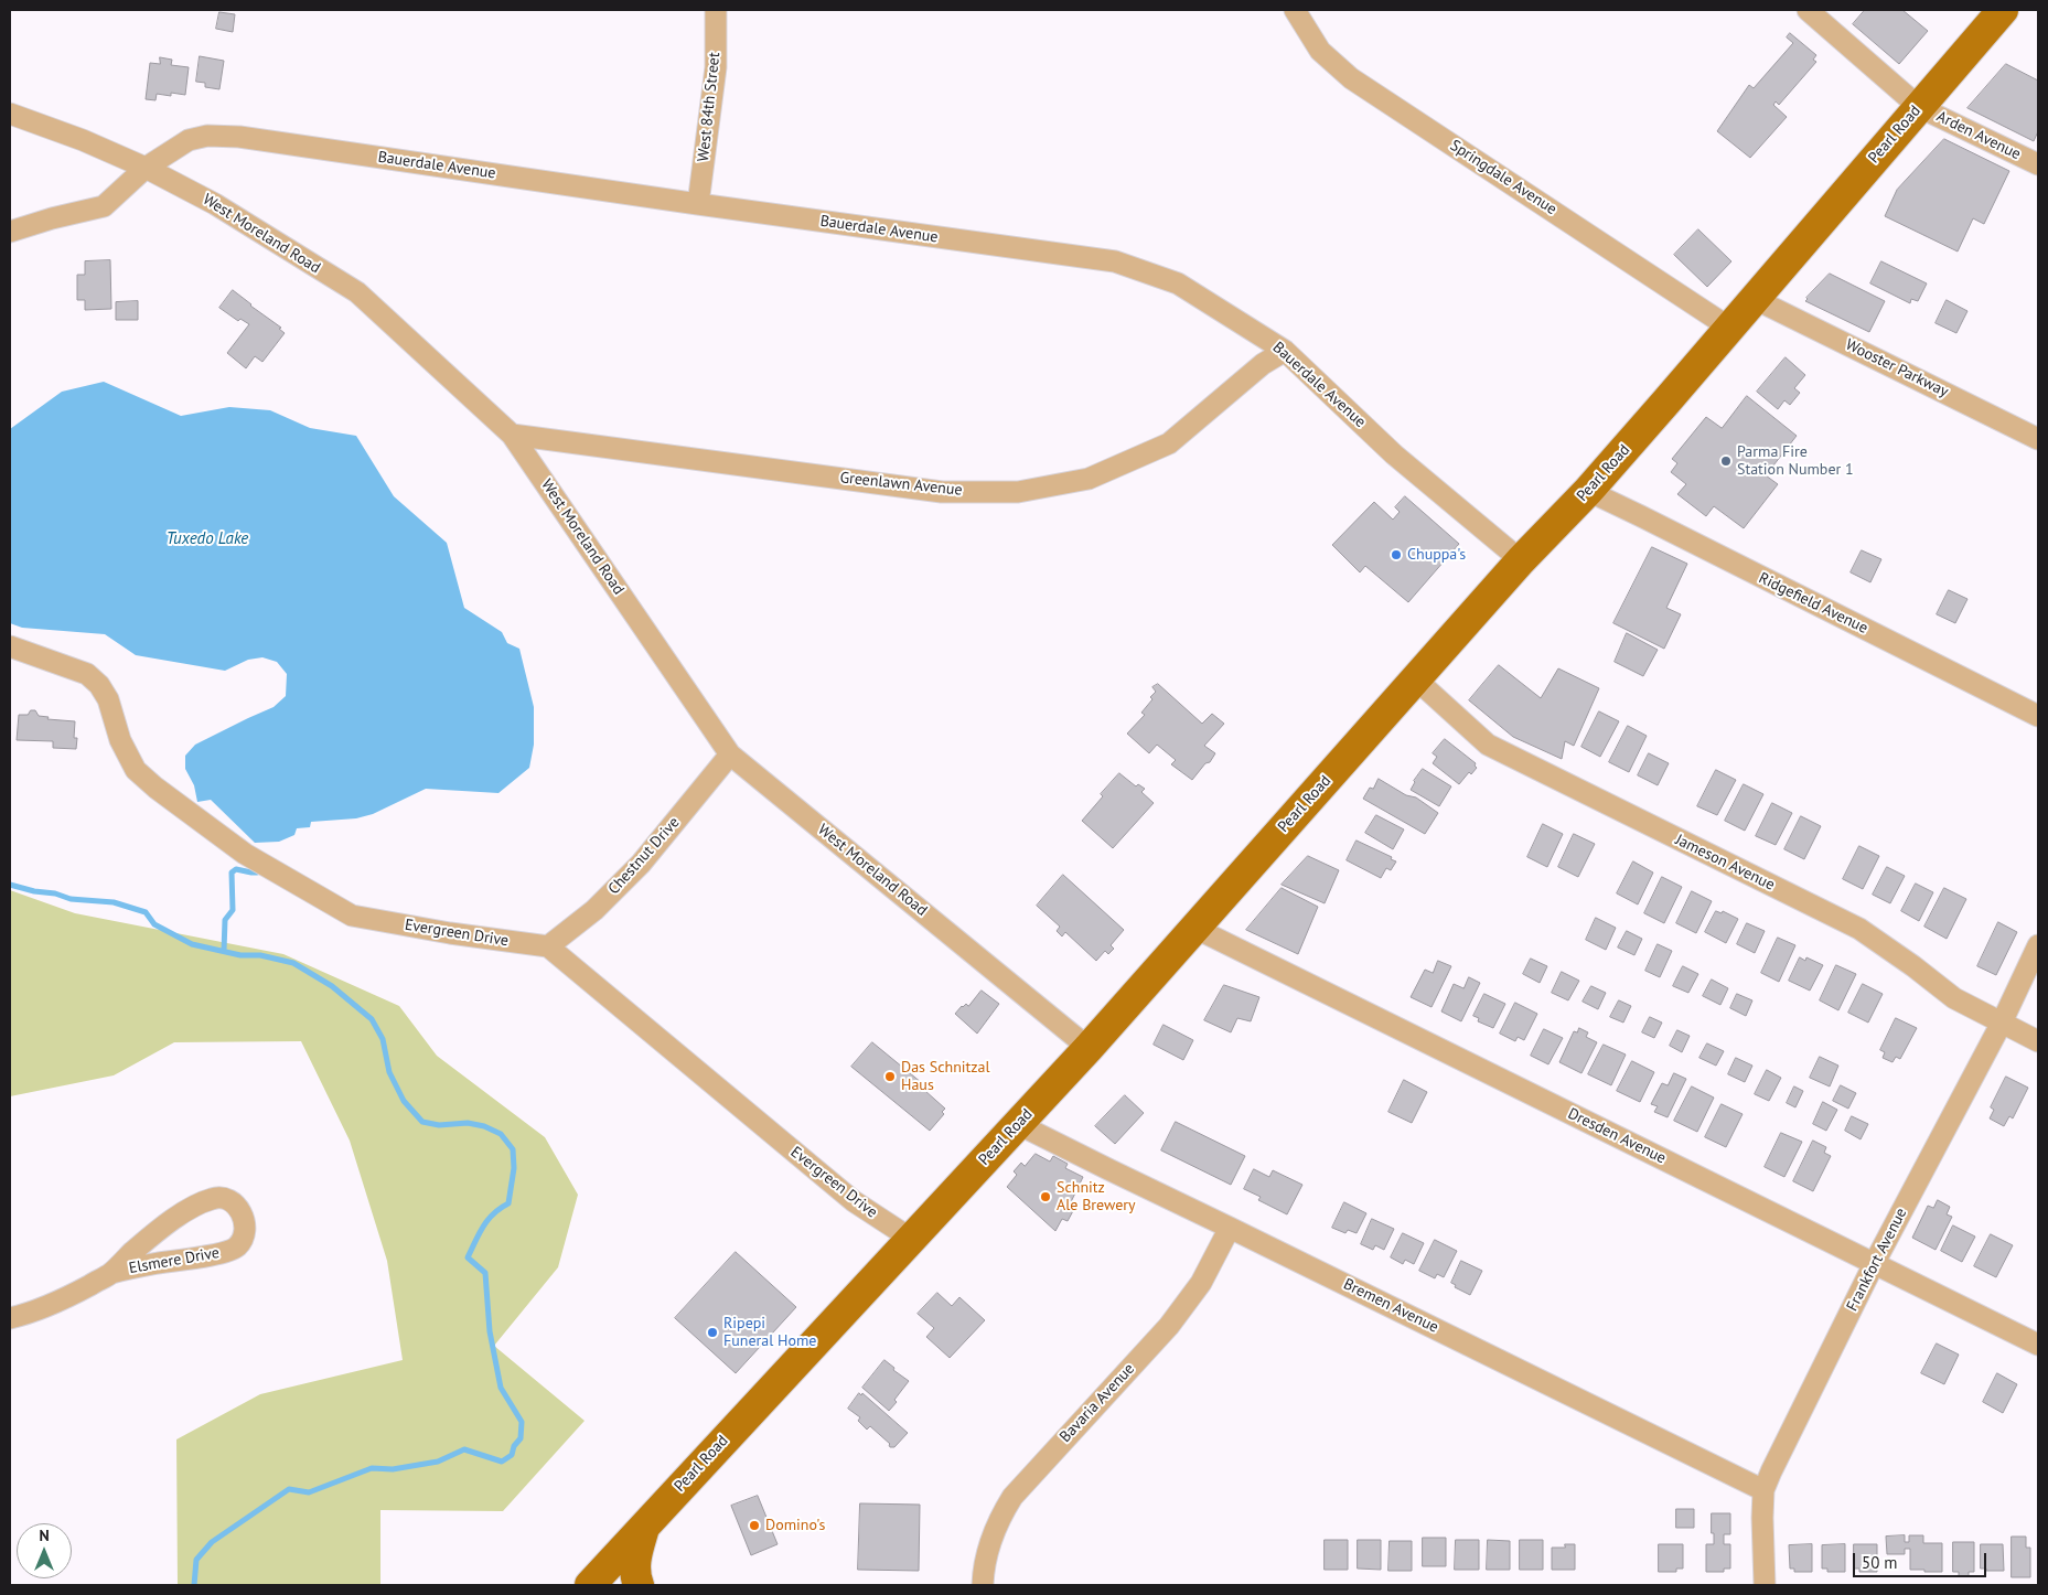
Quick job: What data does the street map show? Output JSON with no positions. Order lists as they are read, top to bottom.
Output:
{
  "streets": {
    "main road": ["Pearl Road"],
    "street": [
      "West 84th Street",
      "Arden Avenue",
      "Bauerdale Avenue",
      "Springdale Avenue",
      "West Moreland Road",
      "Wooster Parkway",
      "Greenlawn Avenue",
      "Ridgefield Avenue",
      "Chestnut Drive",
      "Jameson Avenue",
      "Evergreen Drive",
      "Dresden Avenue",
      "Frankfort Avenue",
      "Elsmere Drive",
      "Bremen Avenue",
      "Bavaria Avenue"
    ]
  },
  "crossings": [
    ["West 84th Street", "Bauerdale Avenue"],
    ["Pearl Road", "Arden Avenue"],
    ["Pearl Road", "Bauerdale Avenue"],
    ["Pearl Road", "Springdale Avenue"],
    ["Pearl Road", "West Moreland Road"],
    ["Pearl Road", "Wooster Parkway"],
    ["Pearl Road", "Ridgefield Avenue"],
    ["Pearl Road", "Jameson Avenue"],
    ["Pearl Road", "Evergreen Drive"],
    ["Pearl Road", "Dresden Avenue"],
    ["Pearl Road", "Bremen Avenue"],
    ["Bauerdale Avenue", "West Moreland Road"],
    ["Bauerdale Avenue", "Greenlawn Avenue"],
    ["West Moreland Road", "Greenlawn Avenue"],
    ["West Moreland Road", "Chestnut Drive"],
    ["Chestnut Drive", "Evergreen Drive"],
    ["Jameson Avenue", "Frankfort Avenue"],
    ["Dresden Avenue", "Frankfort Avenue"],
    ["Frankfort Avenue", "Bremen Avenue"],
    ["Bremen Avenue", "Bavaria Avenue"]
  ],
  "water": ["Tuxedo Lake"],
  "places": [
    "Parma Fire Station Number 1",
    "Chuppa's",
    "Das Schnitzal Haus",
    "Schnitz Ale Brewery",
    "Ripepi Funeral Home",
    "Domino's"
  ],
  "scale_bar": "50 m",
  "north": "top"
}
